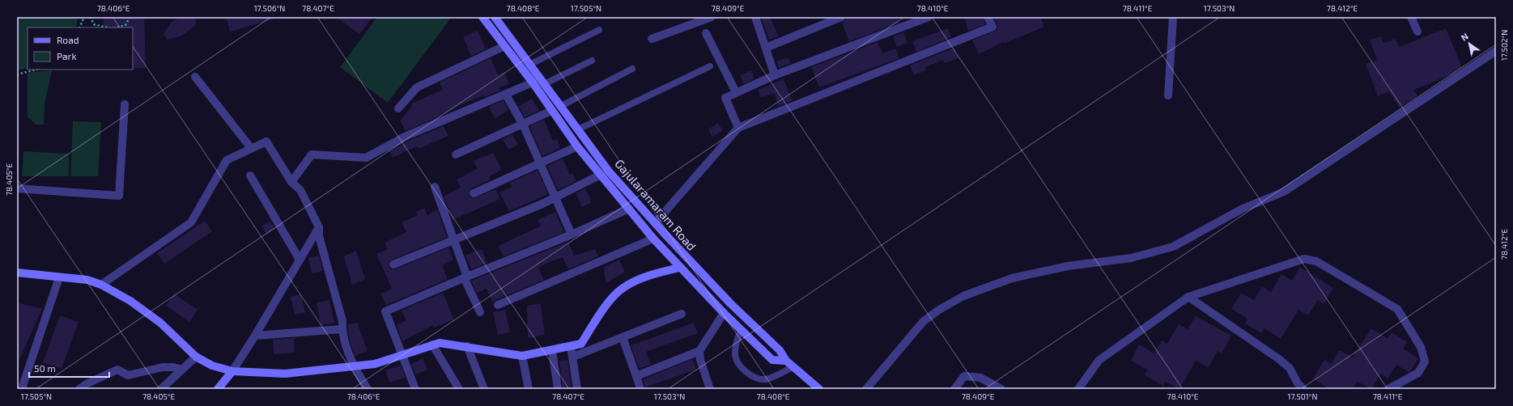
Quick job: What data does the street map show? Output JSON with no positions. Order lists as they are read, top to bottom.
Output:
{
  "streets": {
    "main road": ["Gajularamaram Road"]
  },
  "legend": ["Road", "Park"],
  "scale_bar": "50 m",
  "north": "top left",
  "coordinates": [
    "78.406°E",
    "17.506°N",
    "78.407°E",
    "78.408°E",
    "17.505°N",
    "78.409°E",
    "78.410°E",
    "78.411°E",
    "17.503°N",
    "78.412°E",
    "17.502°N",
    "78.405°E",
    "17.501°N"
  ]
}
